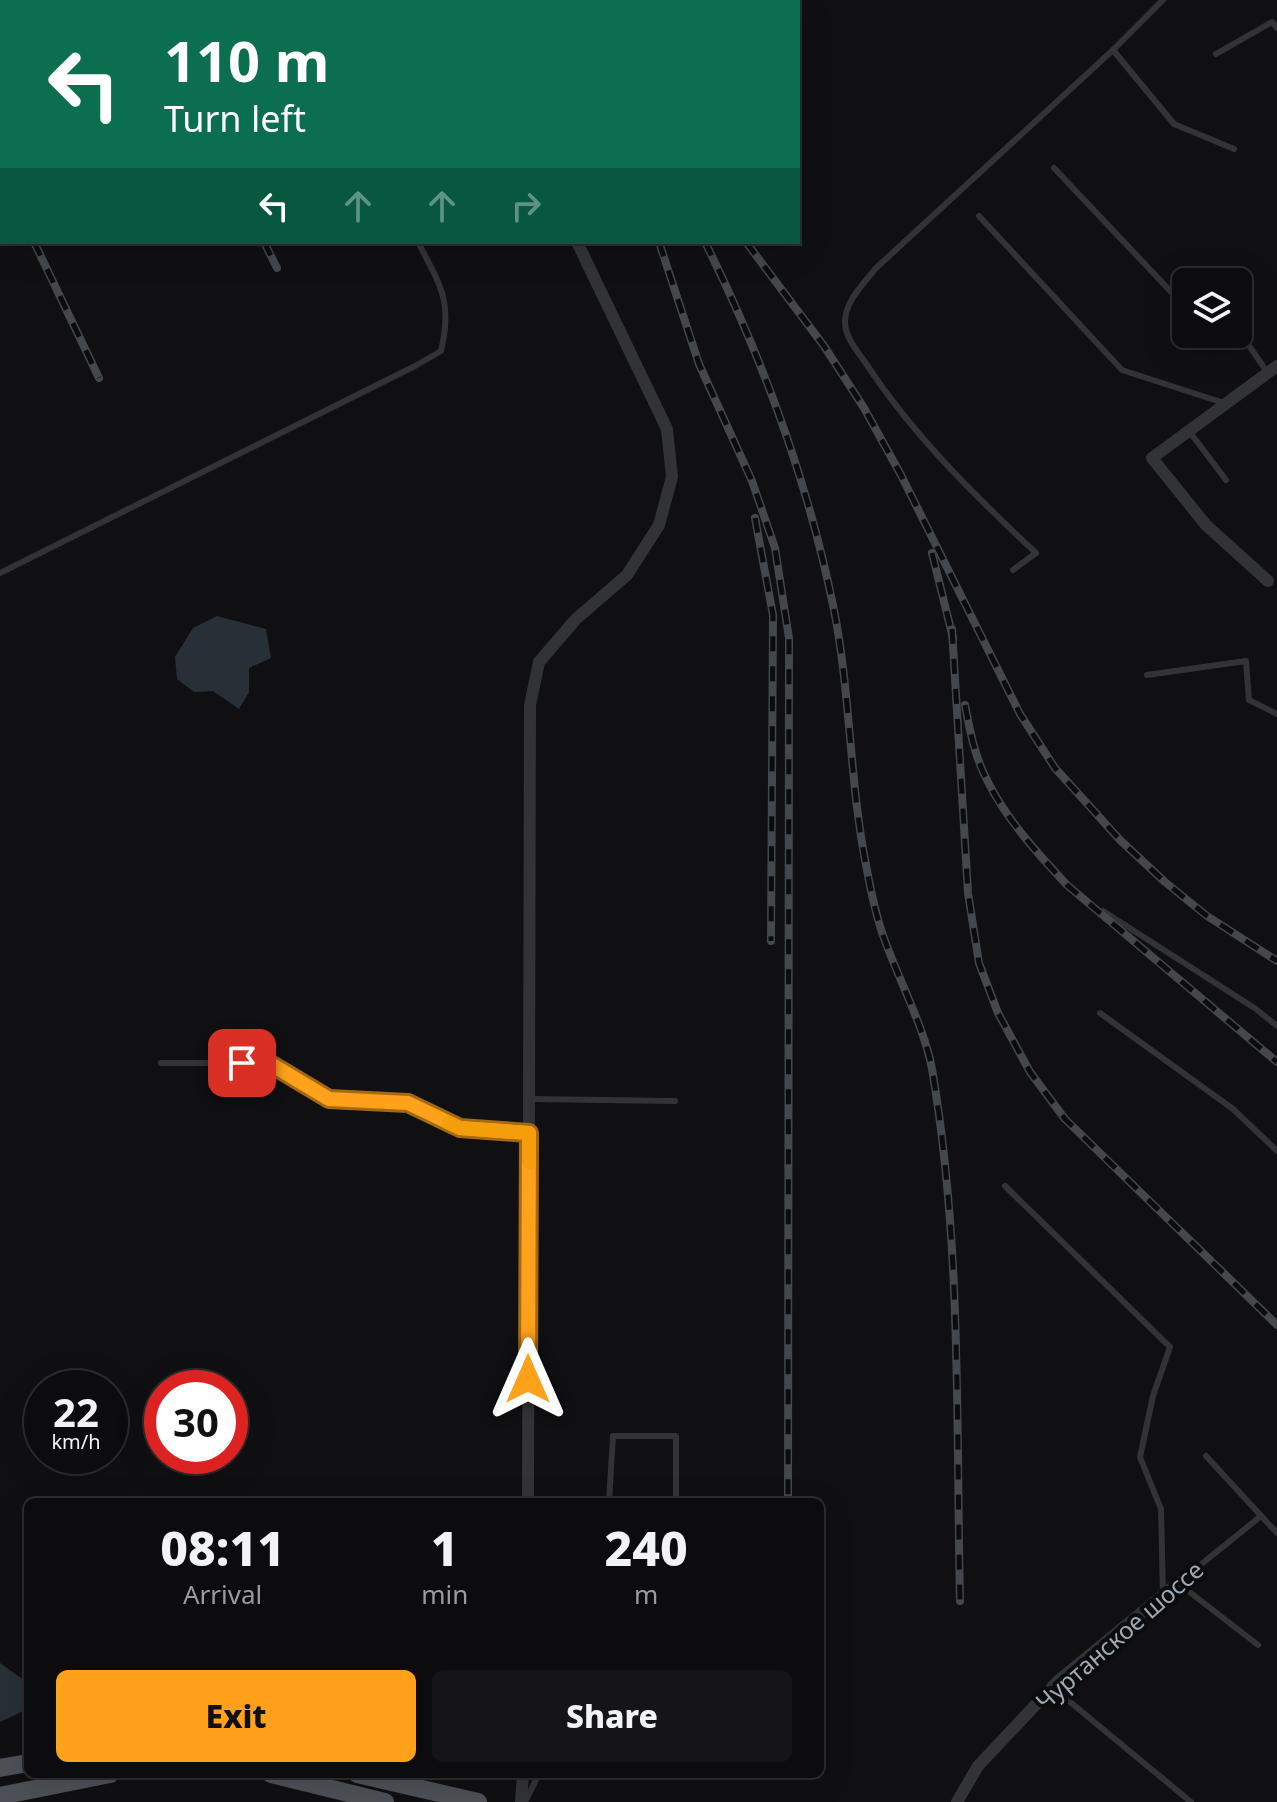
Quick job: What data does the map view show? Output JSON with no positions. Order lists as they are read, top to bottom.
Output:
{
  "streets": {
    "street": ["Чуртанское шоссе"]
  },
  "page": {
    "turn": ["110 m", "Turn left"],
    "speed": "22 km/h",
    "limit": "30",
    "eta": [
      "08:11",
      "Arrival",
      "1",
      "min",
      "240",
      "m"
    ],
    "buttons": ["Exit", "Share"]
  }
}
